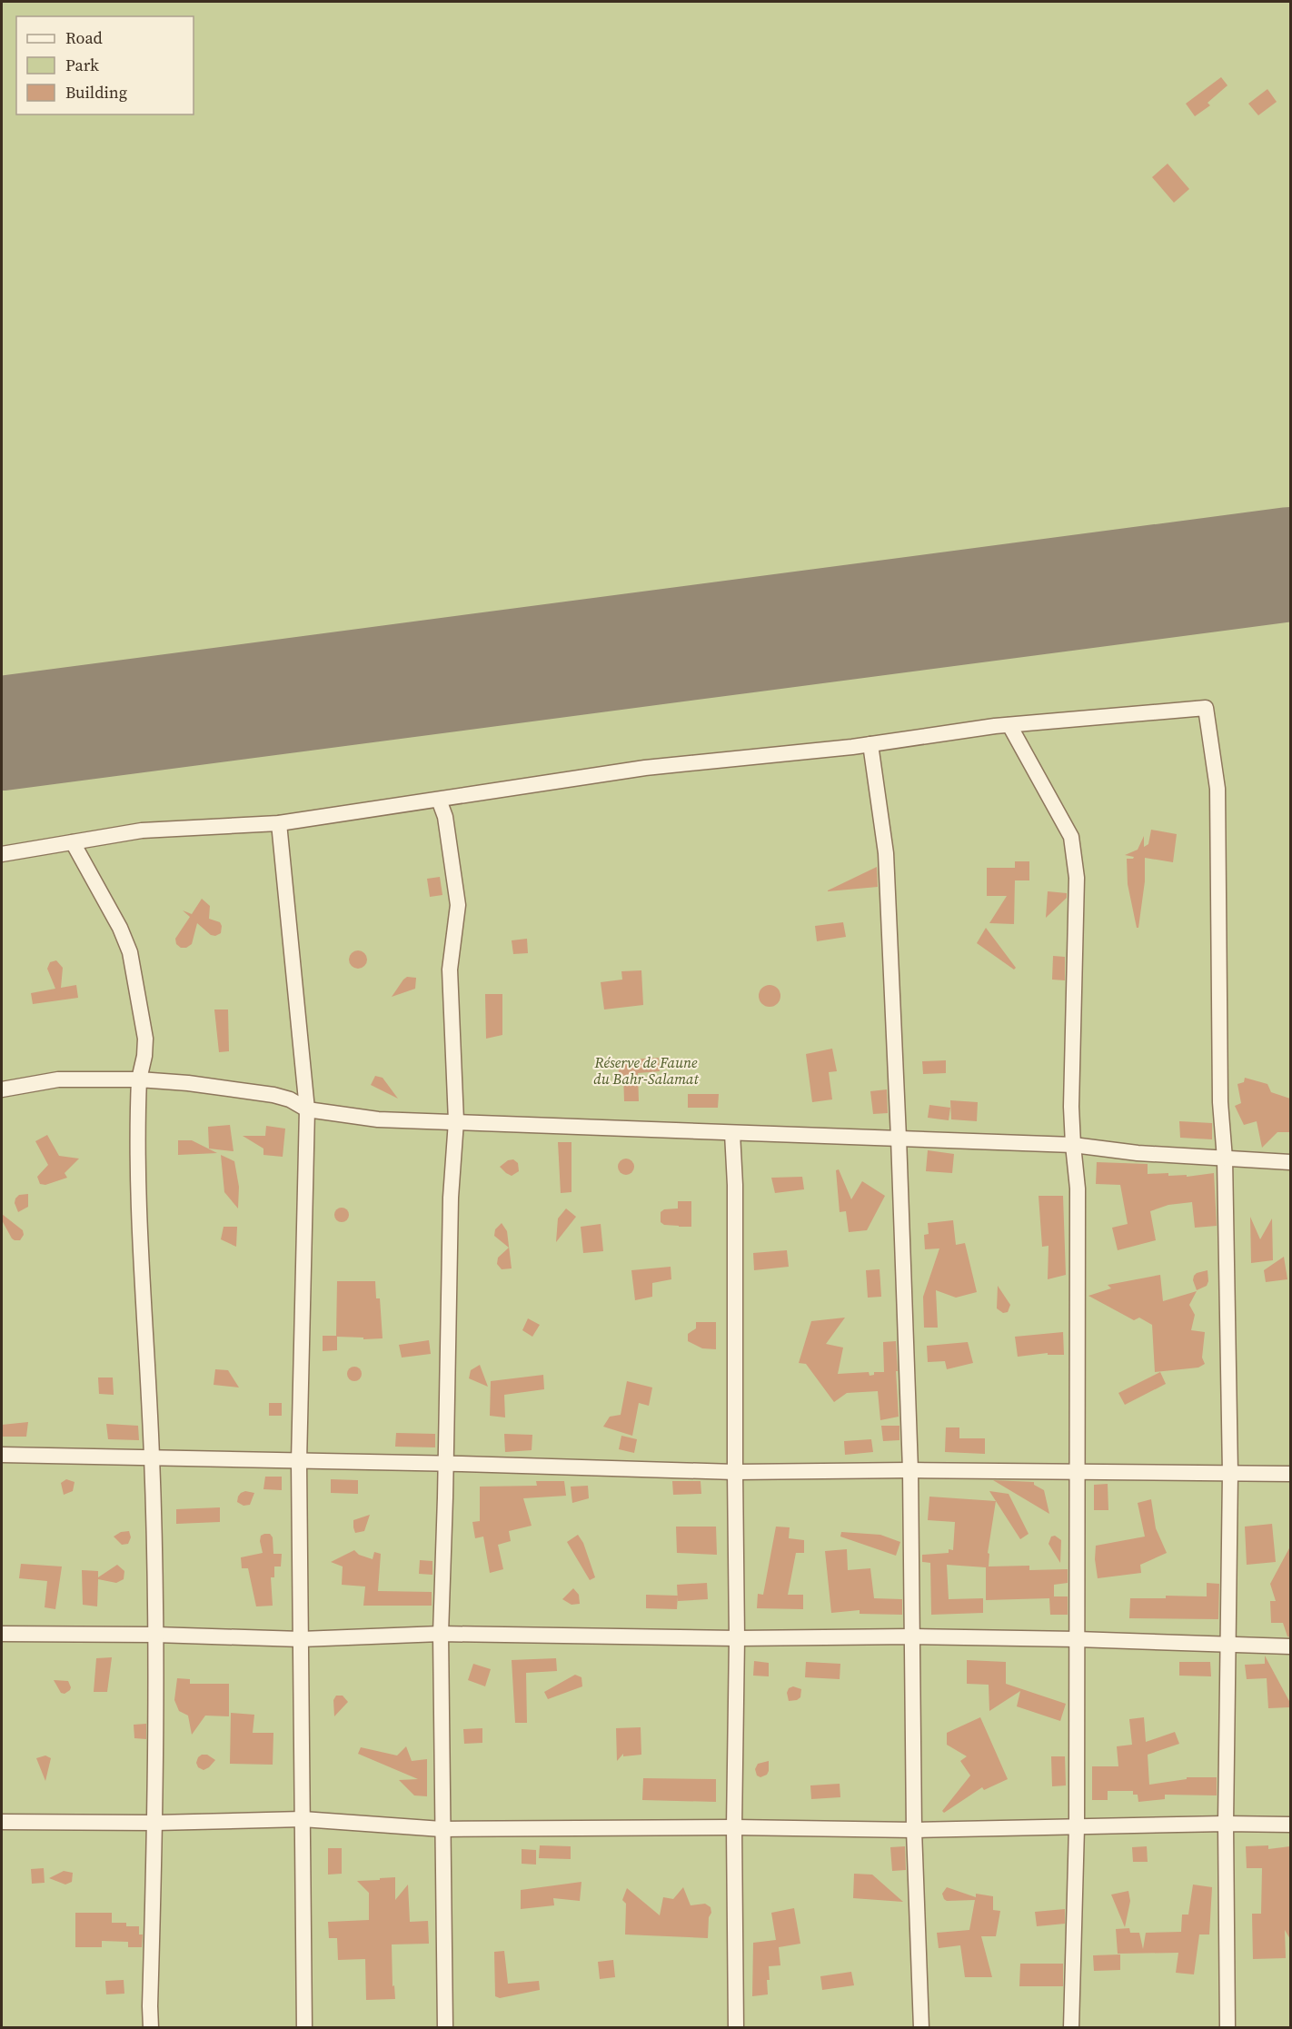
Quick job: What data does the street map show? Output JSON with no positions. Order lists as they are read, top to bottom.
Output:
{
  "parks": ["Réserve de Faune du Bahr-Salamat"],
  "legend": ["Road", "Park", "Building"]
}
